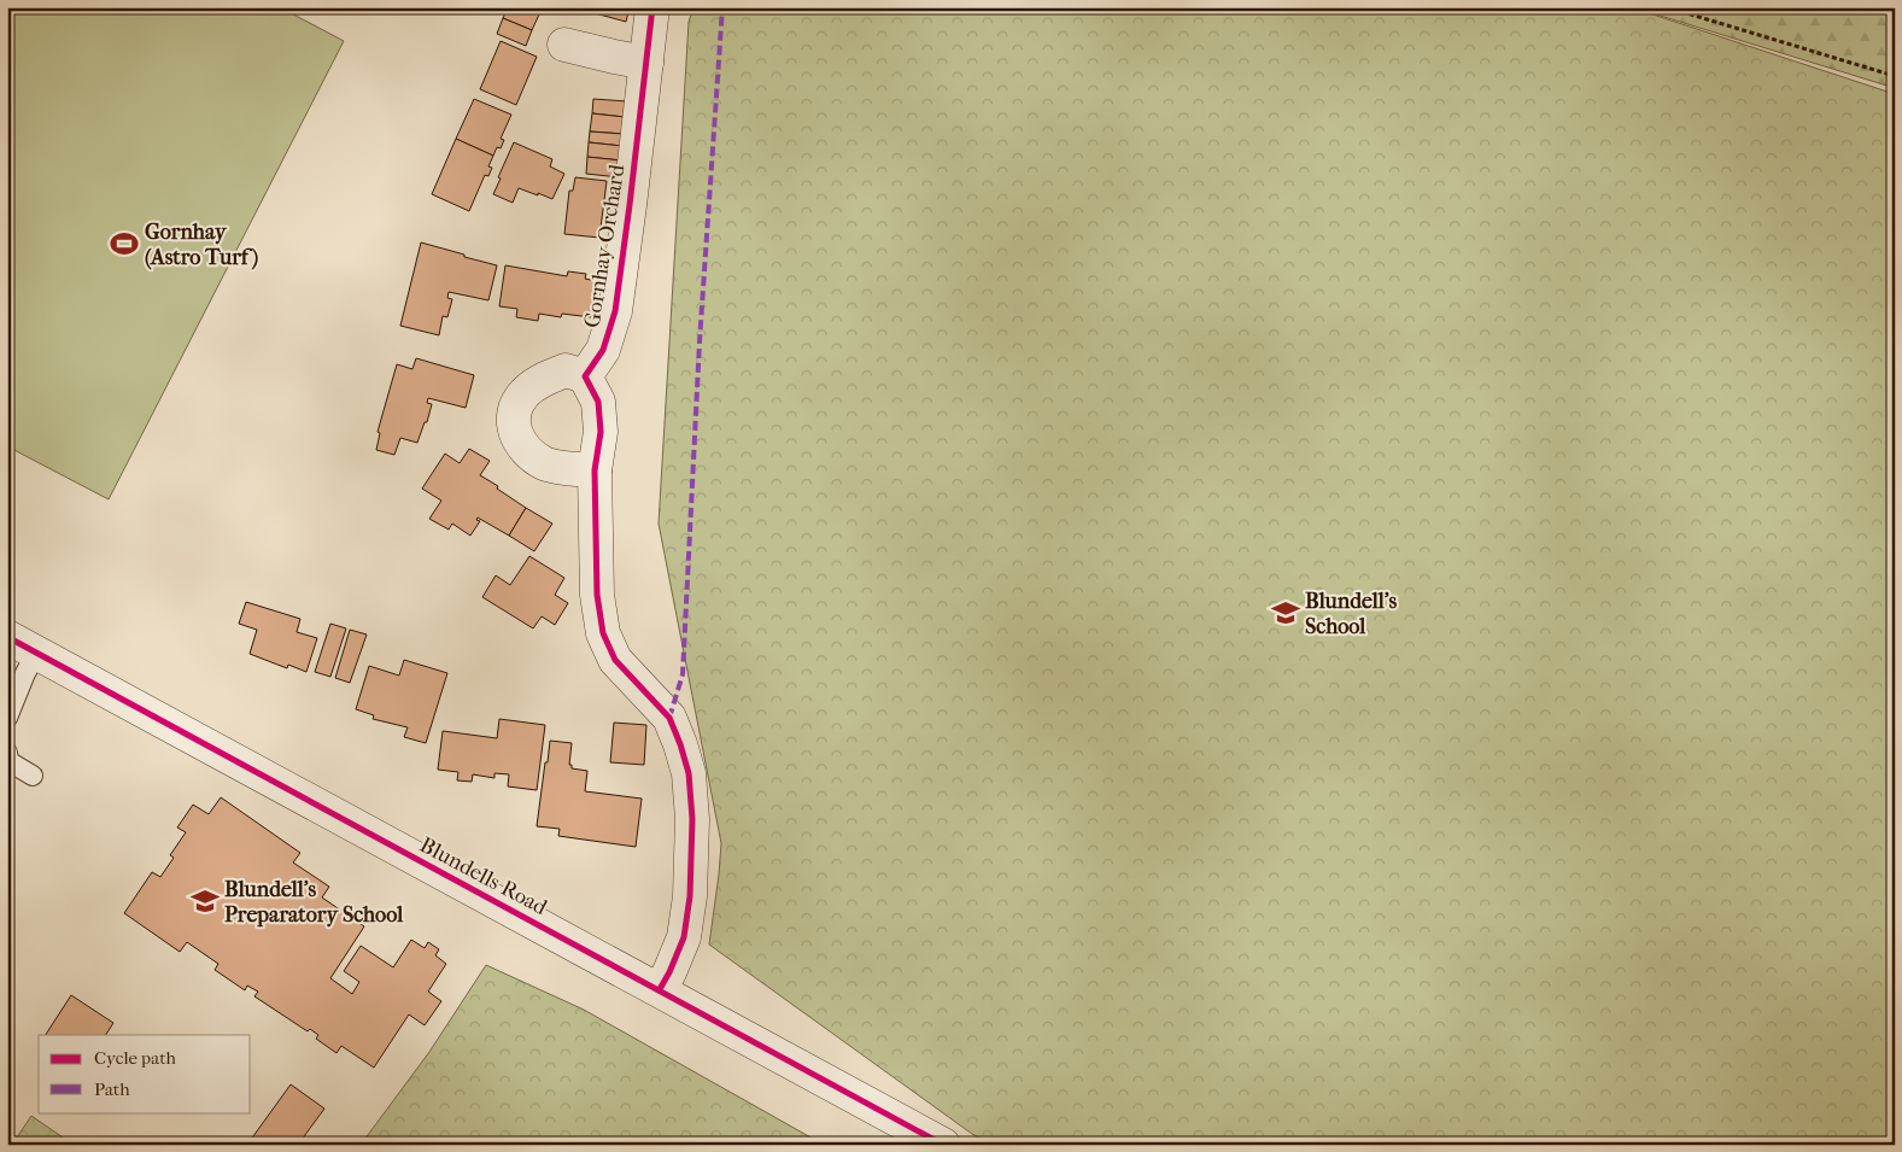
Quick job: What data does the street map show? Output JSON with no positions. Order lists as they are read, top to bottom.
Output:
{
  "streets": {
    "street": ["Gornhay Orchard", "Blundells Road"]
  },
  "places": {
    "sports": ["Gornhay (Astro Turf)"],
    "school or university": ["Blundell's School", "Blundell's Preparatory School"]
  },
  "legend": ["Cycle path", "Path"]
}
